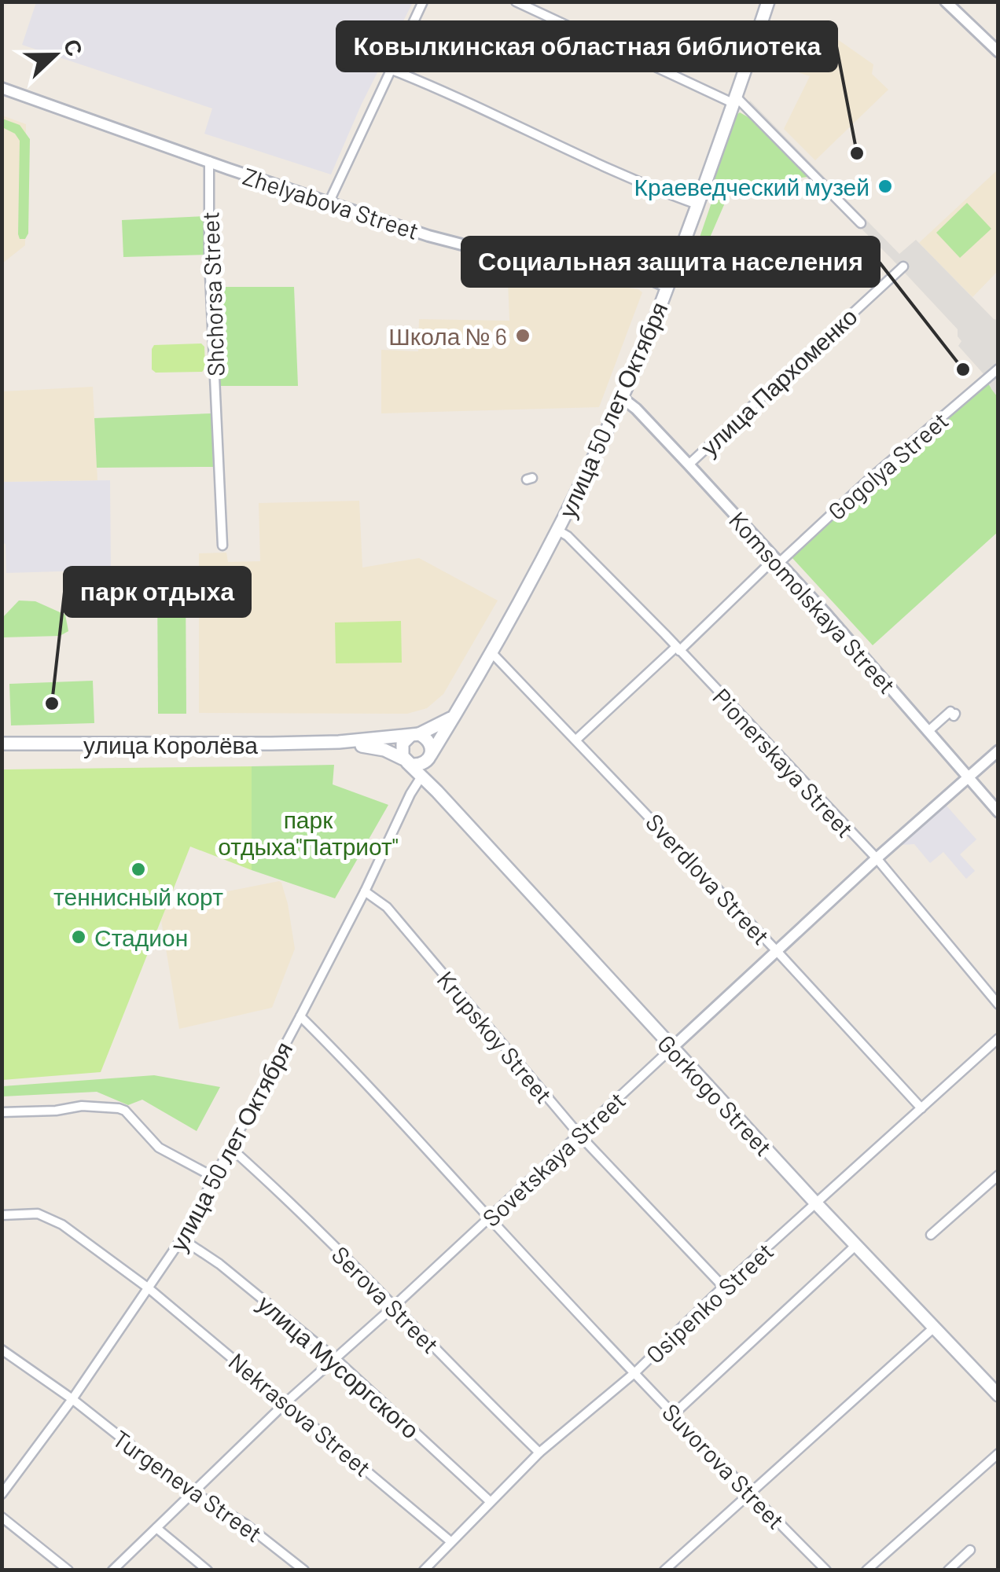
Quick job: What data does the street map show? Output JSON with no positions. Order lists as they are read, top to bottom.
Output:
{
  "streets": {
    "main road": ["улица 50 лет Октября", "улица Королёва", "Gorkogo Street"],
    "street": [
      "Zhelyabova Street",
      "Shchorsa Street",
      "улица Пархоменко",
      "Gogolya Street",
      "Komsomolskaya Street",
      "Pionerskaya Street",
      "Sverdlova Street",
      "Krupskoy Street",
      "Sovetskaya Street",
      "Serova Street",
      "Osipenko Street",
      "улица Мусоргского",
      "Nekrasova Street",
      "Suvorova Street",
      "Turgeneva Street"
    ]
  },
  "crossings": [
    ["Zhelyabova Street", "Shchorsa Street"],
    ["Zhelyabova Street", "улица 50 лет Октября"],
    ["улица Пархоменко", "Komsomolskaya Street"],
    ["улица 50 лет Октября", "Komsomolskaya Street"],
    ["улица 50 лет Октября", "улица Королёва"],
    ["улица 50 лет Октября", "Pionerskaya Street"],
    ["улица 50 лет Октября", "Sverdlova Street"],
    ["улица 50 лет Октября", "Krupskoy Street"],
    ["улица 50 лет Октября", "Gorkogo Street"],
    ["улица 50 лет Октября", "Serova Street"],
    ["улица 50 лет Октября", "улица Мусоргского"],
    ["улица 50 лет Октября", "Nekrasova Street"],
    ["улица 50 лет Октября", "Suvorova Street"],
    ["улица 50 лет Октября", "Turgeneva Street"],
    ["Gogolya Street", "Komsomolskaya Street"],
    ["Gogolya Street", "Pionerskaya Street"],
    ["Gogolya Street", "Sverdlova Street"],
    ["Komsomolskaya Street", "Sovetskaya Street"],
    ["улица Королёва", "Gorkogo Street"],
    ["Pionerskaya Street", "Sovetskaya Street"],
    ["Sverdlova Street", "Sovetskaya Street"],
    ["Sverdlova Street", "Osipenko Street"],
    ["Krupskoy Street", "Sovetskaya Street"],
    ["Krupskoy Street", "Osipenko Street"],
    ["Gorkogo Street", "Sovetskaya Street"],
    ["Gorkogo Street", "Osipenko Street"],
    ["Sovetskaya Street", "Serova Street"],
    ["Sovetskaya Street", "улица Мусоргского"],
    ["Sovetskaya Street", "Nekrasova Street"],
    ["Sovetskaya Street", "Suvorova Street"],
    ["Sovetskaya Street", "Turgeneva Street"],
    ["Serova Street", "Osipenko Street"],
    ["Osipenko Street", "улица Мусоргского"],
    ["Osipenko Street", "Nekrasova Street"],
    ["Osipenko Street", "Suvorova Street"]
  ],
  "parks": ["парк отдыха\"Патриот\""],
  "places": [
    "Ковылкинская областная библиотека",
    "Краеведческий музей",
    "Школа № 6",
    "Социальная защита населения",
    "парк отдыха",
    "теннисный корт",
    "Стадион"
  ],
  "north": "right"
}
